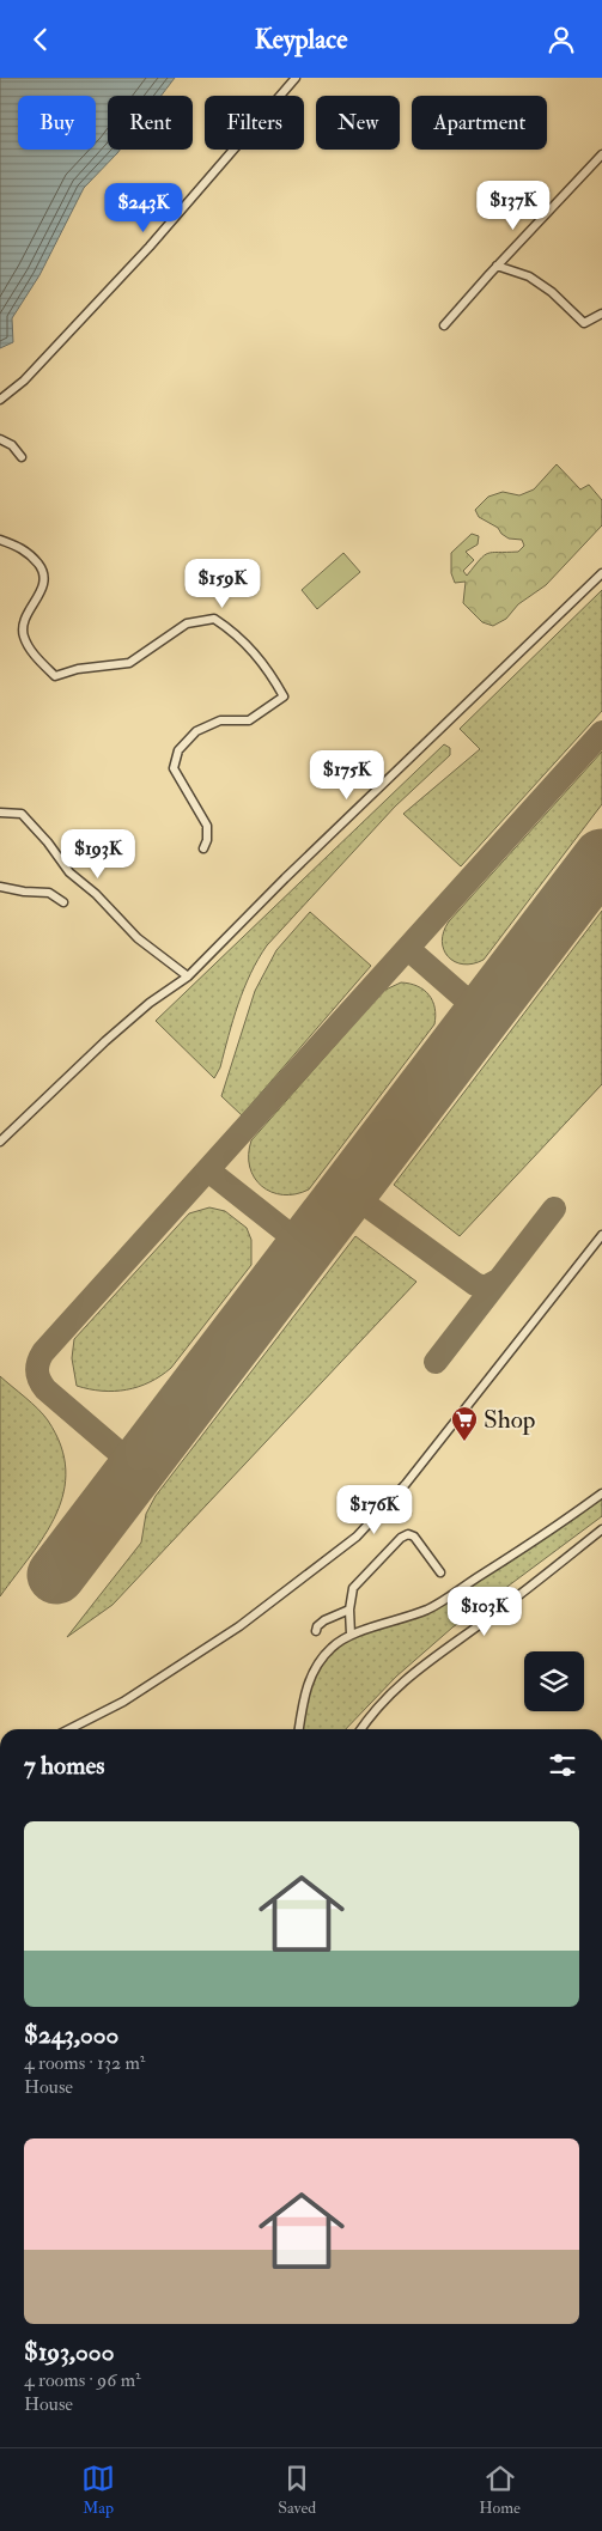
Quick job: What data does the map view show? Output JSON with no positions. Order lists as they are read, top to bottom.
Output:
{
  "places": {
    "supermarket": ["Shop"]
  },
  "page": {
    "header": "Keyplace",
    "chip": [
      "Buy",
      "Rent",
      "Filters",
      "New",
      "Apartment"
    ],
    "price": [
      "$137K",
      "$243K",
      "$159K",
      "$175K",
      "$193K",
      "$176K",
      "$103K"
    ],
    "heading": "7 homes",
    "list": [
      {
        "name": "$243,000",
        "note": "4 rooms · 132 m² · House"
      },
      {
        "name": "$193,000",
        "note": "4 rooms · 96 m² · House"
      }
    ],
    "tabs": ["Map", "Saved", "Home"]
  }
}
